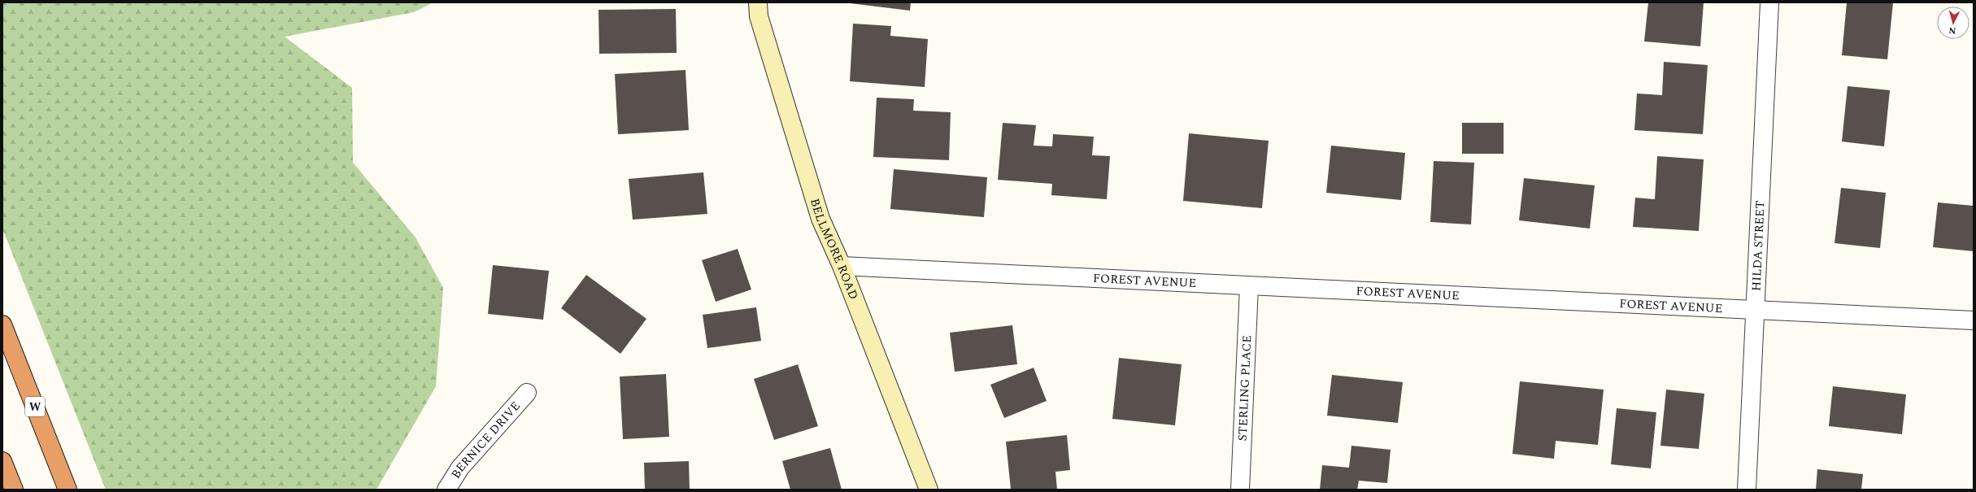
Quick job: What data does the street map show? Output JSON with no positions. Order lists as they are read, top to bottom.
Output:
{
  "streets": {
    "highway": ["W"],
    "main road": ["BELLMORE ROAD"],
    "street": [
      "HILDA STREET",
      "FOREST AVENUE",
      "STERLING PLACE",
      "BERNICE DRIVE"
    ]
  },
  "crossings": [
    ["HILDA STREET", "FOREST AVENUE"],
    ["BELLMORE ROAD", "FOREST AVENUE"],
    ["FOREST AVENUE", "STERLING PLACE"]
  ],
  "north": "bottom"
}
